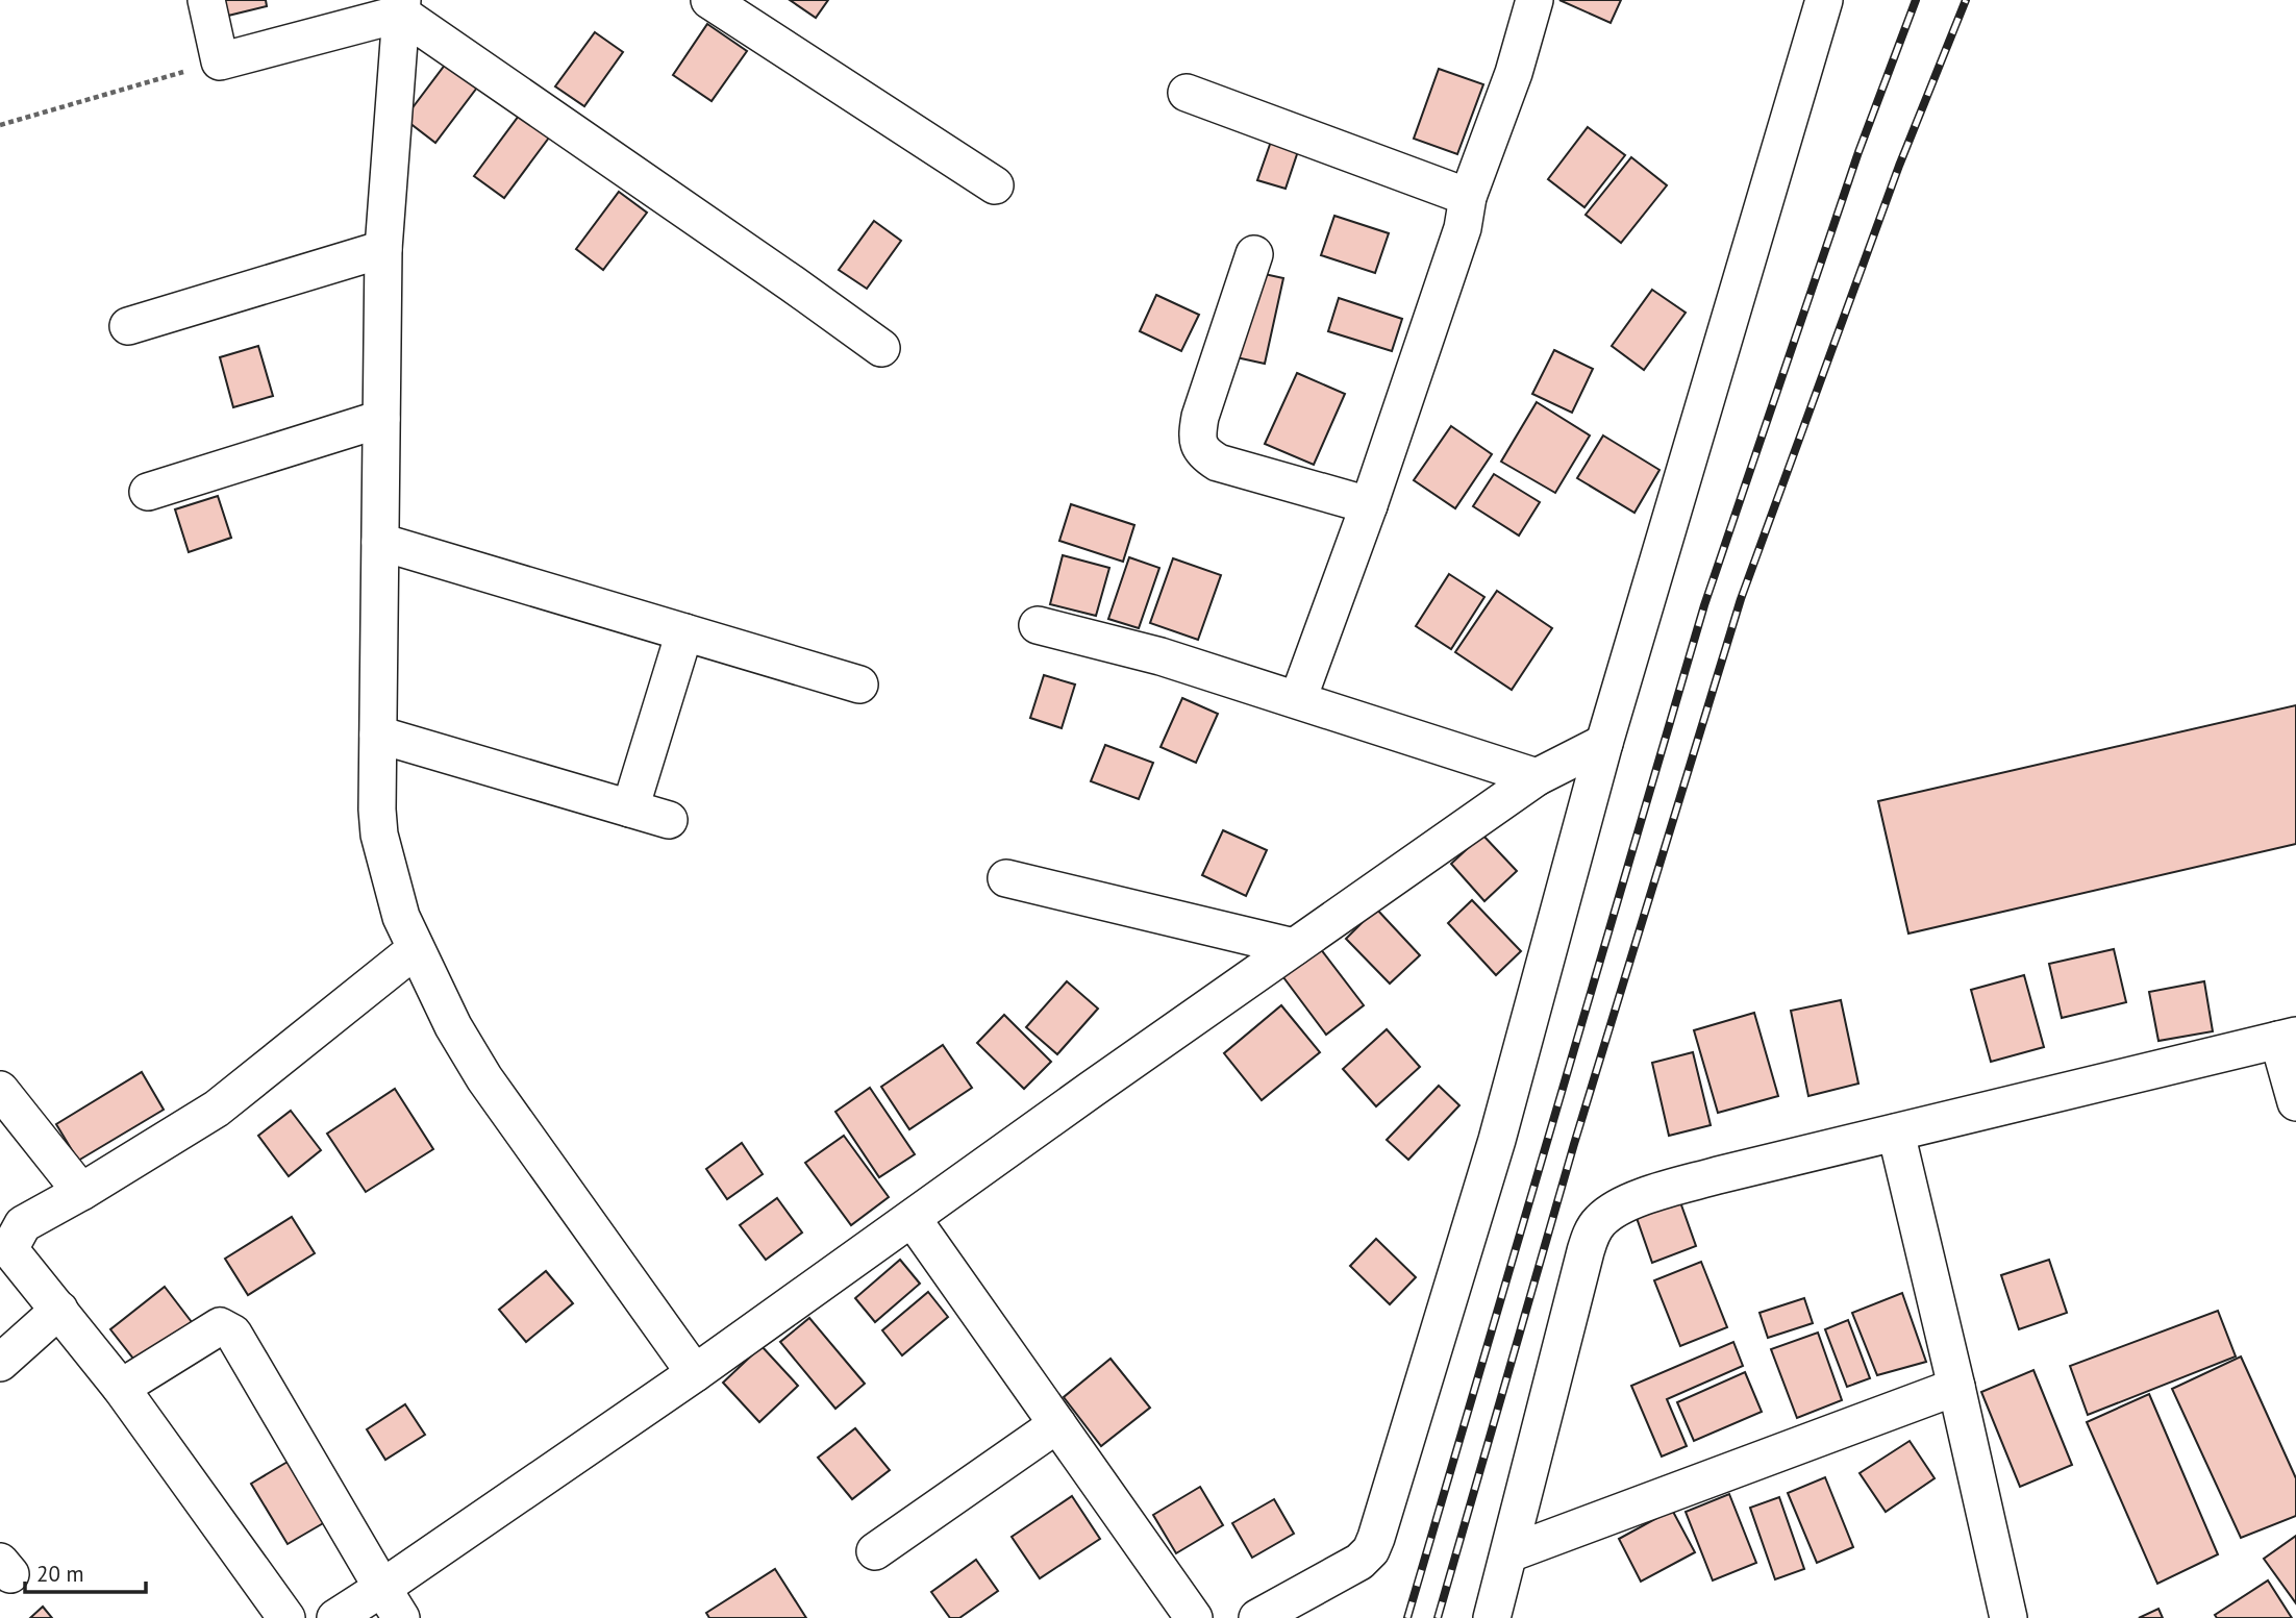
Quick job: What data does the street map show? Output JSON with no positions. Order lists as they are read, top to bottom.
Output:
{
  "scale_bar": "20 m"
}
